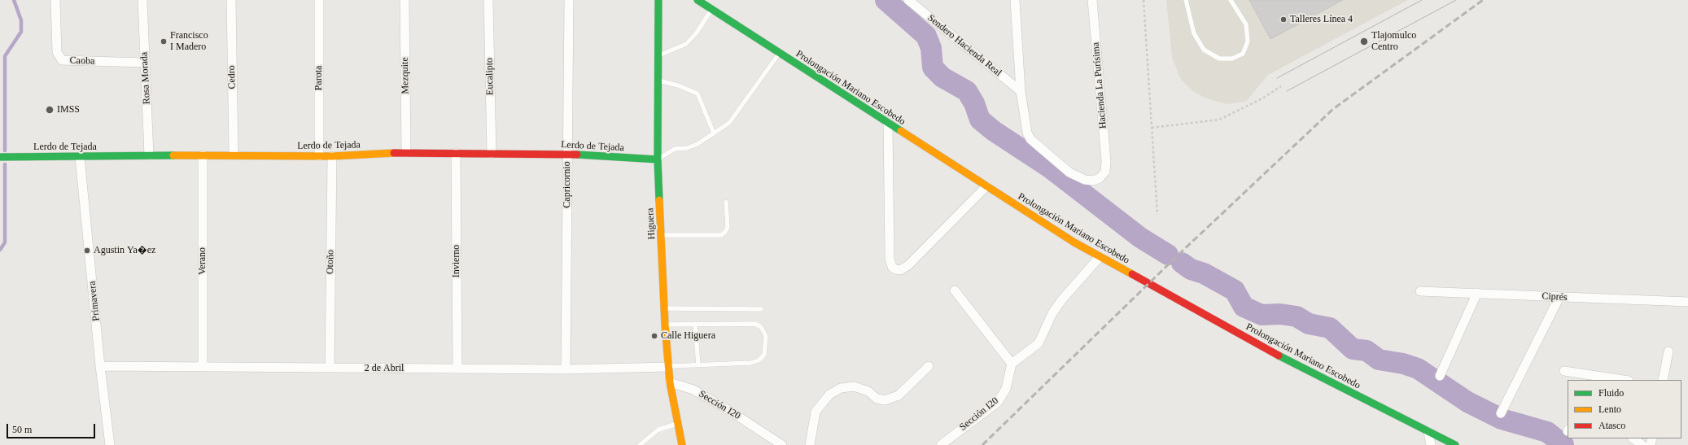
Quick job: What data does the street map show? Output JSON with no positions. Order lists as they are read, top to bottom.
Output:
{
  "streets": {
    "street": [
      "Sendero Hacienda Real",
      "Caoba",
      "Mezquite",
      "Eucalipto",
      "Cedro",
      "Rosa Morada",
      "Parota",
      "Hacienda La Purísima",
      "Prolongación Mariano Escobedo",
      "Lerdo de Tejada",
      "Capricornio",
      "Higuera",
      "Verano",
      "Invierno",
      "Otoño",
      "Ciprés",
      "Primavera",
      "2 de Abril",
      "Sección I20"
    ]
  },
  "crossings": [
    ["Sendero Hacienda Real", "Hacienda La Purísima"],
    ["Caoba", "Rosa Morada"],
    ["Mezquite", "Lerdo de Tejada"],
    ["Eucalipto", "Lerdo de Tejada"],
    ["Cedro", "Lerdo de Tejada"],
    ["Rosa Morada", "Lerdo de Tejada"],
    ["Parota", "Lerdo de Tejada"],
    ["Lerdo de Tejada", "Capricornio"],
    ["Lerdo de Tejada", "Higuera"],
    ["Lerdo de Tejada", "Verano"],
    ["Lerdo de Tejada", "Invierno"],
    ["Lerdo de Tejada", "Otoño"],
    ["Lerdo de Tejada", "Primavera"],
    ["Capricornio", "2 de Abril"],
    ["Higuera", "2 de Abril"],
    ["Higuera", "Sección I20"],
    ["Verano", "2 de Abril"],
    ["Invierno", "2 de Abril"],
    ["Otoño", "2 de Abril"],
    ["Primavera", "2 de Abril"]
  ],
  "places": [
    "Talleres Línea 4",
    "Francisco I Madero",
    "Tlajomulco Centro",
    "IMSS",
    "Agustin Ya�ez",
    "Calle Higuera"
  ],
  "legend": ["Fluido", "Lento", "Atasco"],
  "scale_bar": "50 m"
}
